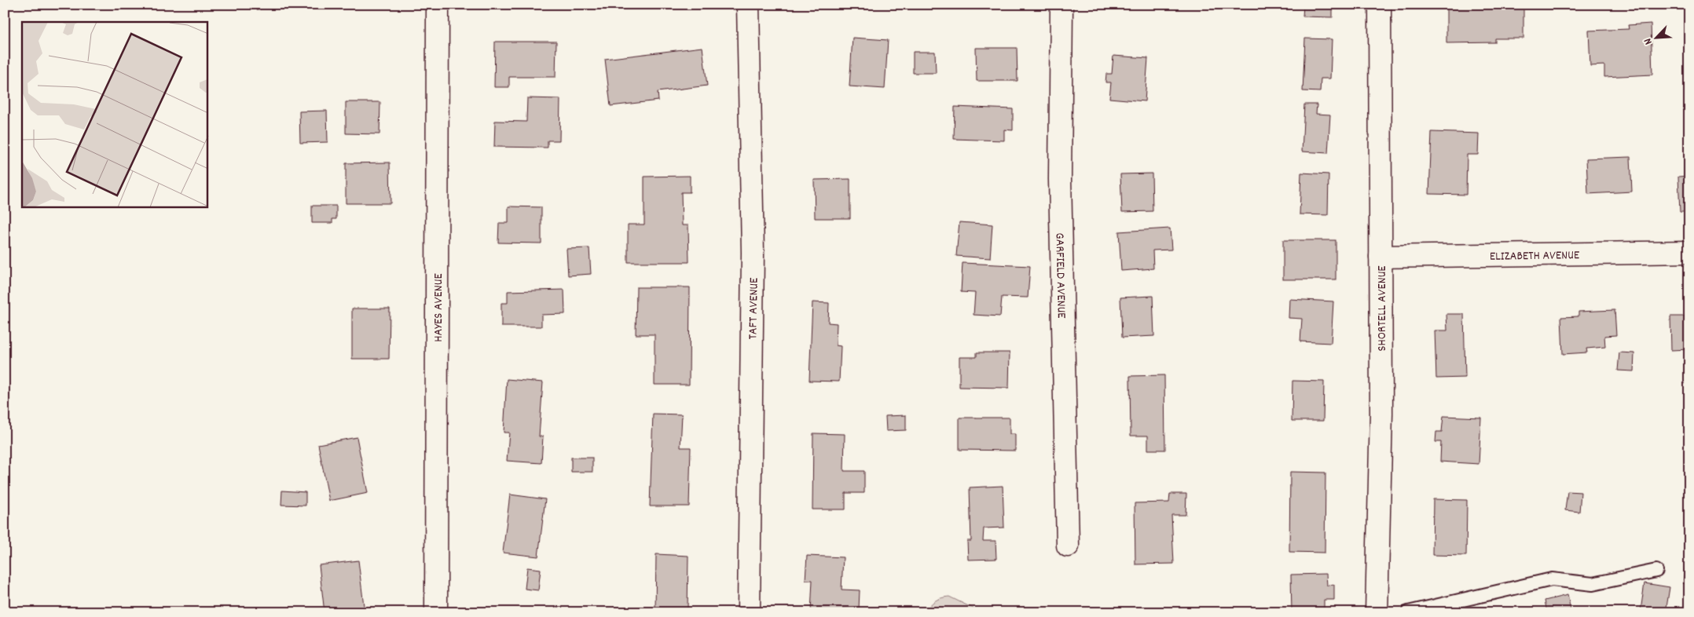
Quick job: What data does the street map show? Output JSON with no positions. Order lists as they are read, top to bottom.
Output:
{
  "streets": {
    "street": [
      "ELIZABETH AVENUE",
      "GARFIELD AVENUE",
      "HAYES AVENUE",
      "TAFT AVENUE",
      "SHORTELL AVENUE"
    ]
  },
  "crossings": [
    ["ELIZABETH AVENUE", "SHORTELL AVENUE"]
  ],
  "north": "bottom left"
}
